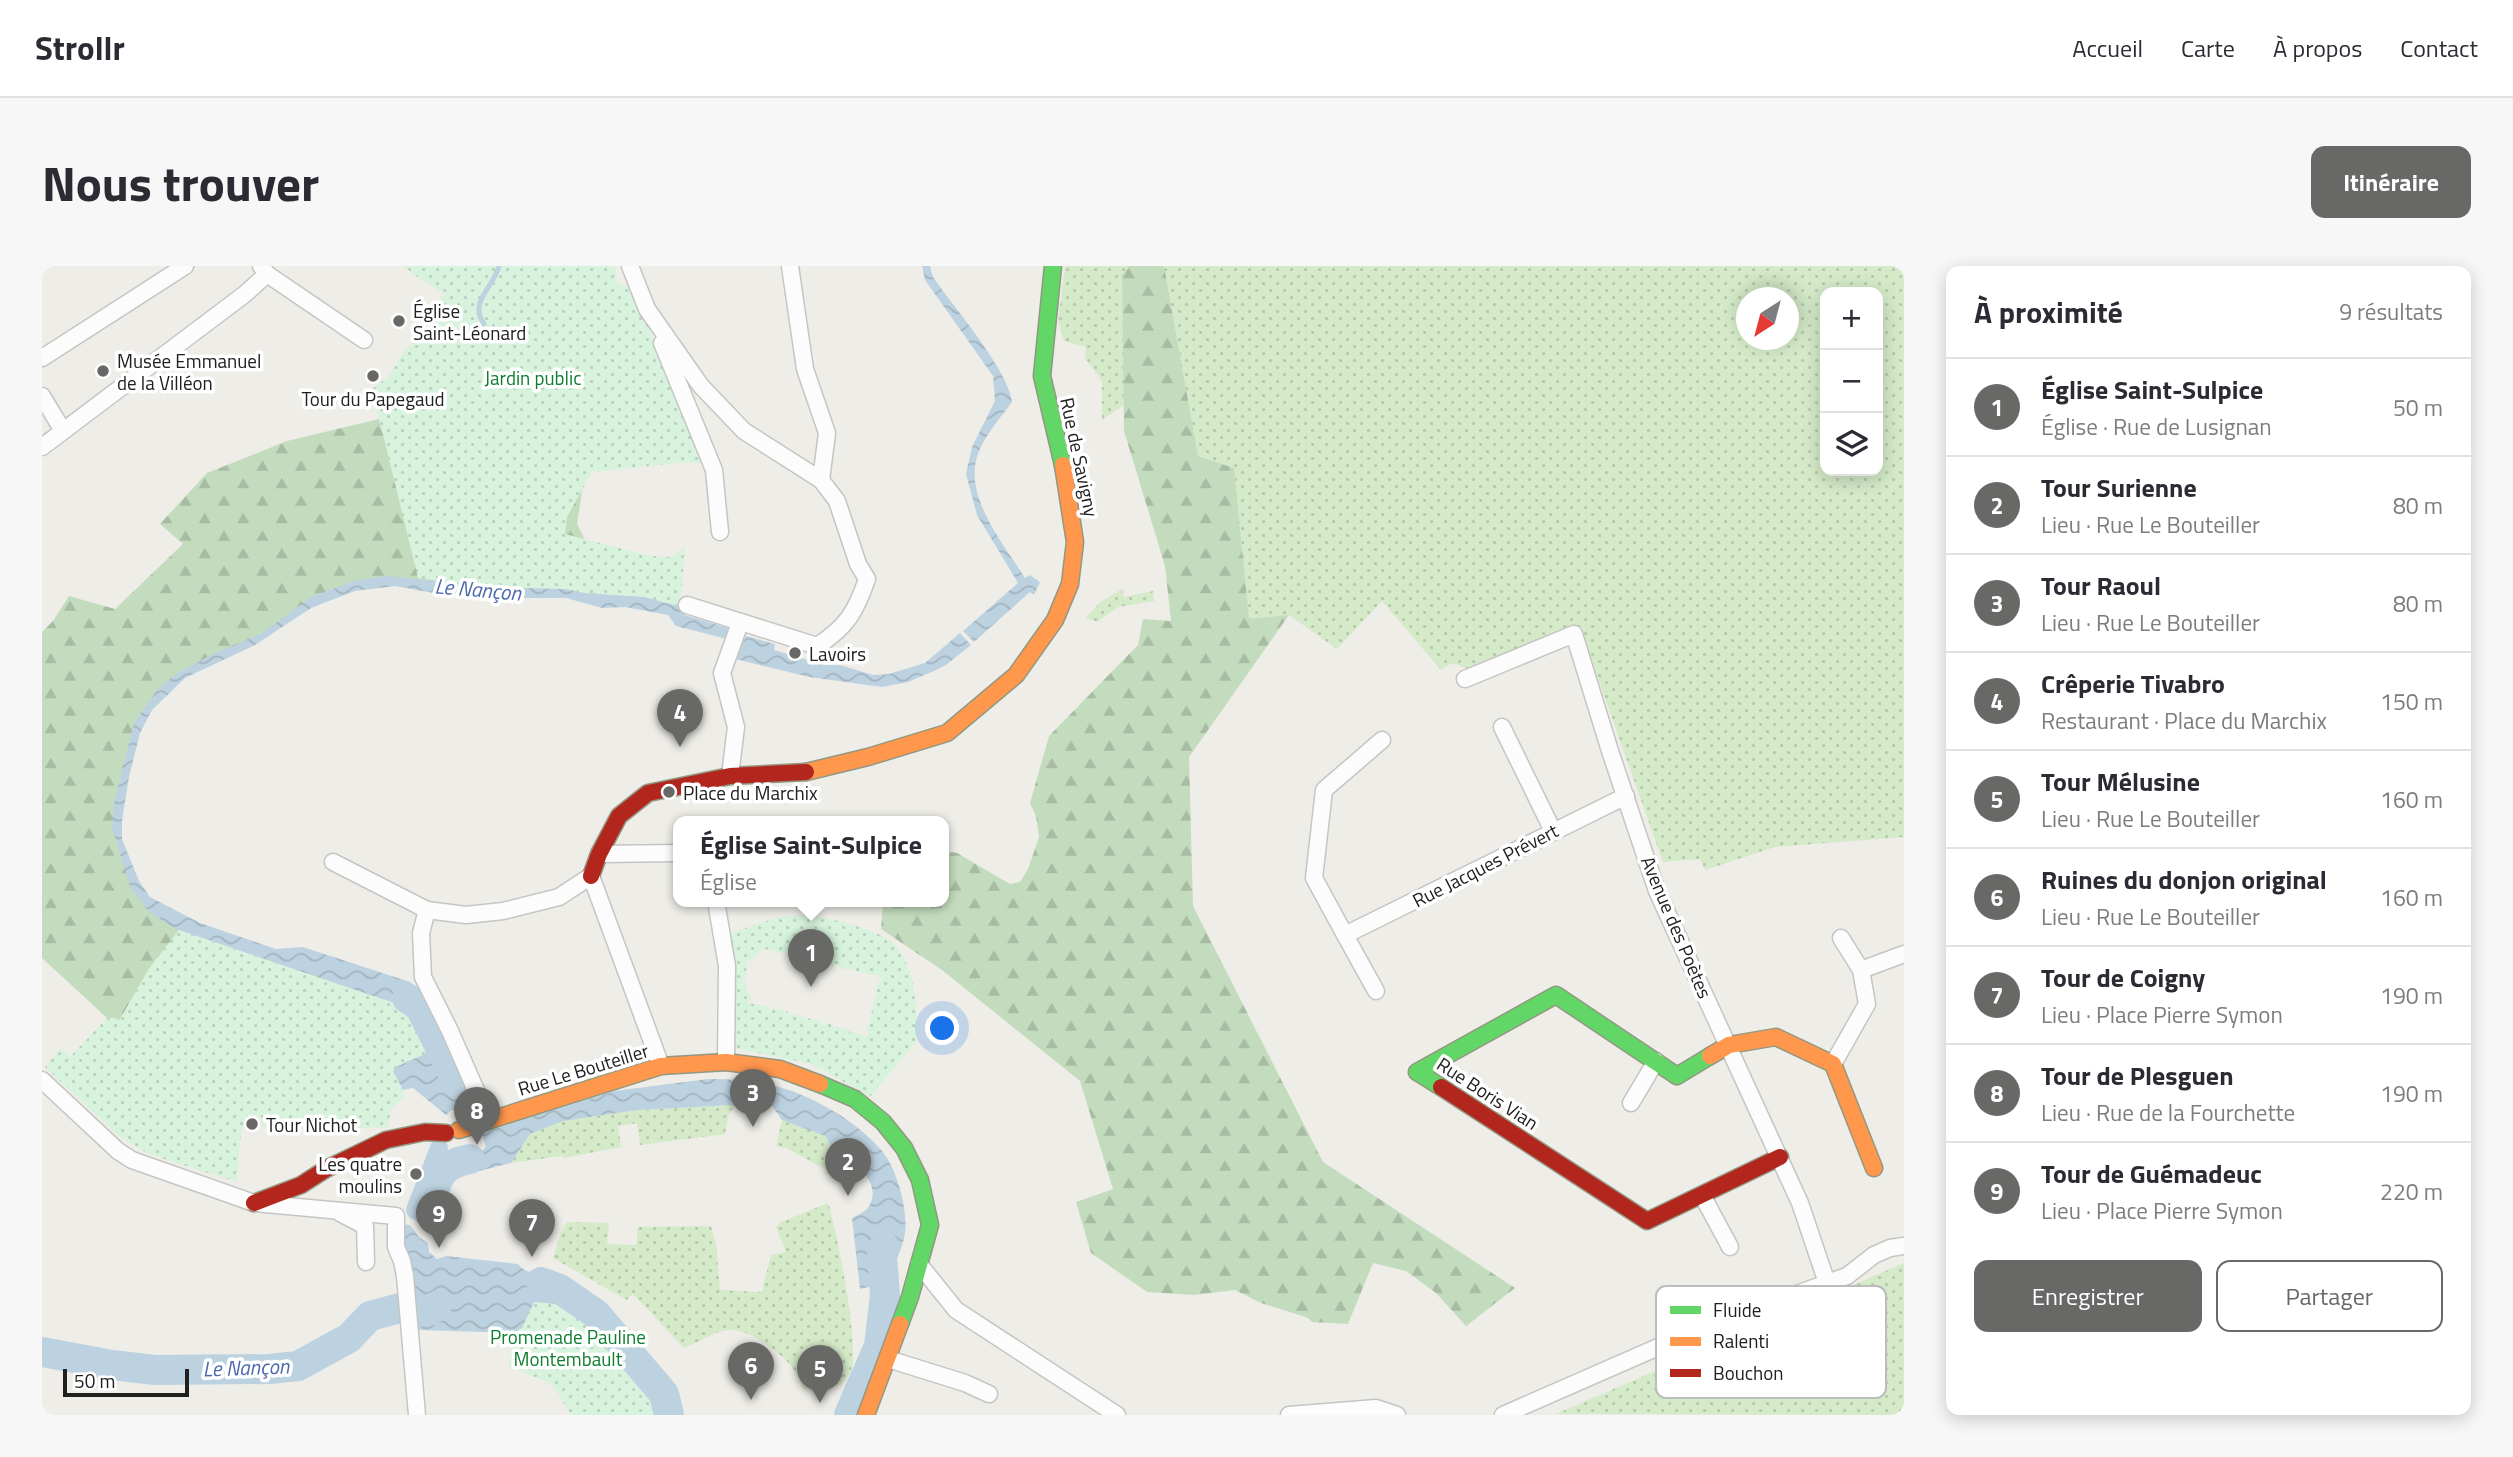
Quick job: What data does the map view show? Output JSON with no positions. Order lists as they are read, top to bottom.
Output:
{
  "streets": {
    "street": [
      "Rue de Savigny",
      "Rue Jacques Prévert",
      "Avenue des Poètes",
      "Rue Le Bouteiller",
      "Rue Boris Vian"
    ]
  },
  "crossings": [
    ["Rue Jacques Prévert", "Avenue des Poètes"],
    ["Avenue des Poètes", "Rue Boris Vian"]
  ],
  "water": ["Le Nançon"],
  "parks": ["Jardin public", "Promenade Pauline Montembault"],
  "places": [
    "Église Saint-Léonard",
    "Musée Emmanuel de la Villéon",
    "Tour du Papegaud",
    "Lavoirs",
    "Place du Marchix",
    "Tour Nichot",
    "Les quatre moulins"
  ],
  "legend": ["Fluide", "Ralenti", "Bouchon"],
  "scale_bar": "50 m",
  "north": "bottom left",
  "page": {
    "header": "Strollr",
    "nav": [
      "Accueil",
      "Carte",
      "À propos",
      "Contact"
    ],
    "title": "Nous trouver",
    "buttons": [
      "Itinéraire",
      ["Enregistrer", "Partager"]
    ],
    "heading": ["À proximité", "9 résultats"],
    "map_buttons": ["+", "−"],
    "list": [
      {
        "mark": "1",
        "name": "Église Saint-Sulpice",
        "note": "Église · Rue de Lusignan",
        "value": "50 m"
      },
      {
        "mark": "2",
        "name": "Tour Surienne",
        "note": "Lieu · Rue Le Bouteiller",
        "value": "80 m"
      },
      {
        "mark": "3",
        "name": "Tour Raoul",
        "note": "Lieu · Rue Le Bouteiller",
        "value": "80 m"
      },
      {
        "mark": "4",
        "name": "Crêperie Tivabro",
        "note": "Restaurant · Place du Marchix",
        "value": "150 m"
      },
      {
        "mark": "5",
        "name": "Tour Mélusine",
        "note": "Lieu · Rue Le Bouteiller",
        "value": "160 m"
      },
      {
        "mark": "6",
        "name": "Ruines du donjon original",
        "note": "Lieu · Rue Le Bouteiller",
        "value": "160 m"
      },
      {
        "mark": "7",
        "name": "Tour de Coigny",
        "note": "Lieu · Place Pierre Symon",
        "value": "190 m"
      },
      {
        "mark": "8",
        "name": "Tour de Plesguen",
        "note": "Lieu · Rue de la Fourchette",
        "value": "190 m"
      },
      {
        "mark": "9",
        "name": "Tour de Guémadeuc",
        "note": "Lieu · Place Pierre Symon",
        "value": "220 m"
      }
    ],
    "pins": [
      "4",
      "1",
      "3",
      "8",
      "2",
      "9",
      "7",
      "6",
      "5"
    ],
    "popup": ["Église Saint-Sulpice", "Église"],
    "scale": "50 m"
  }
}
